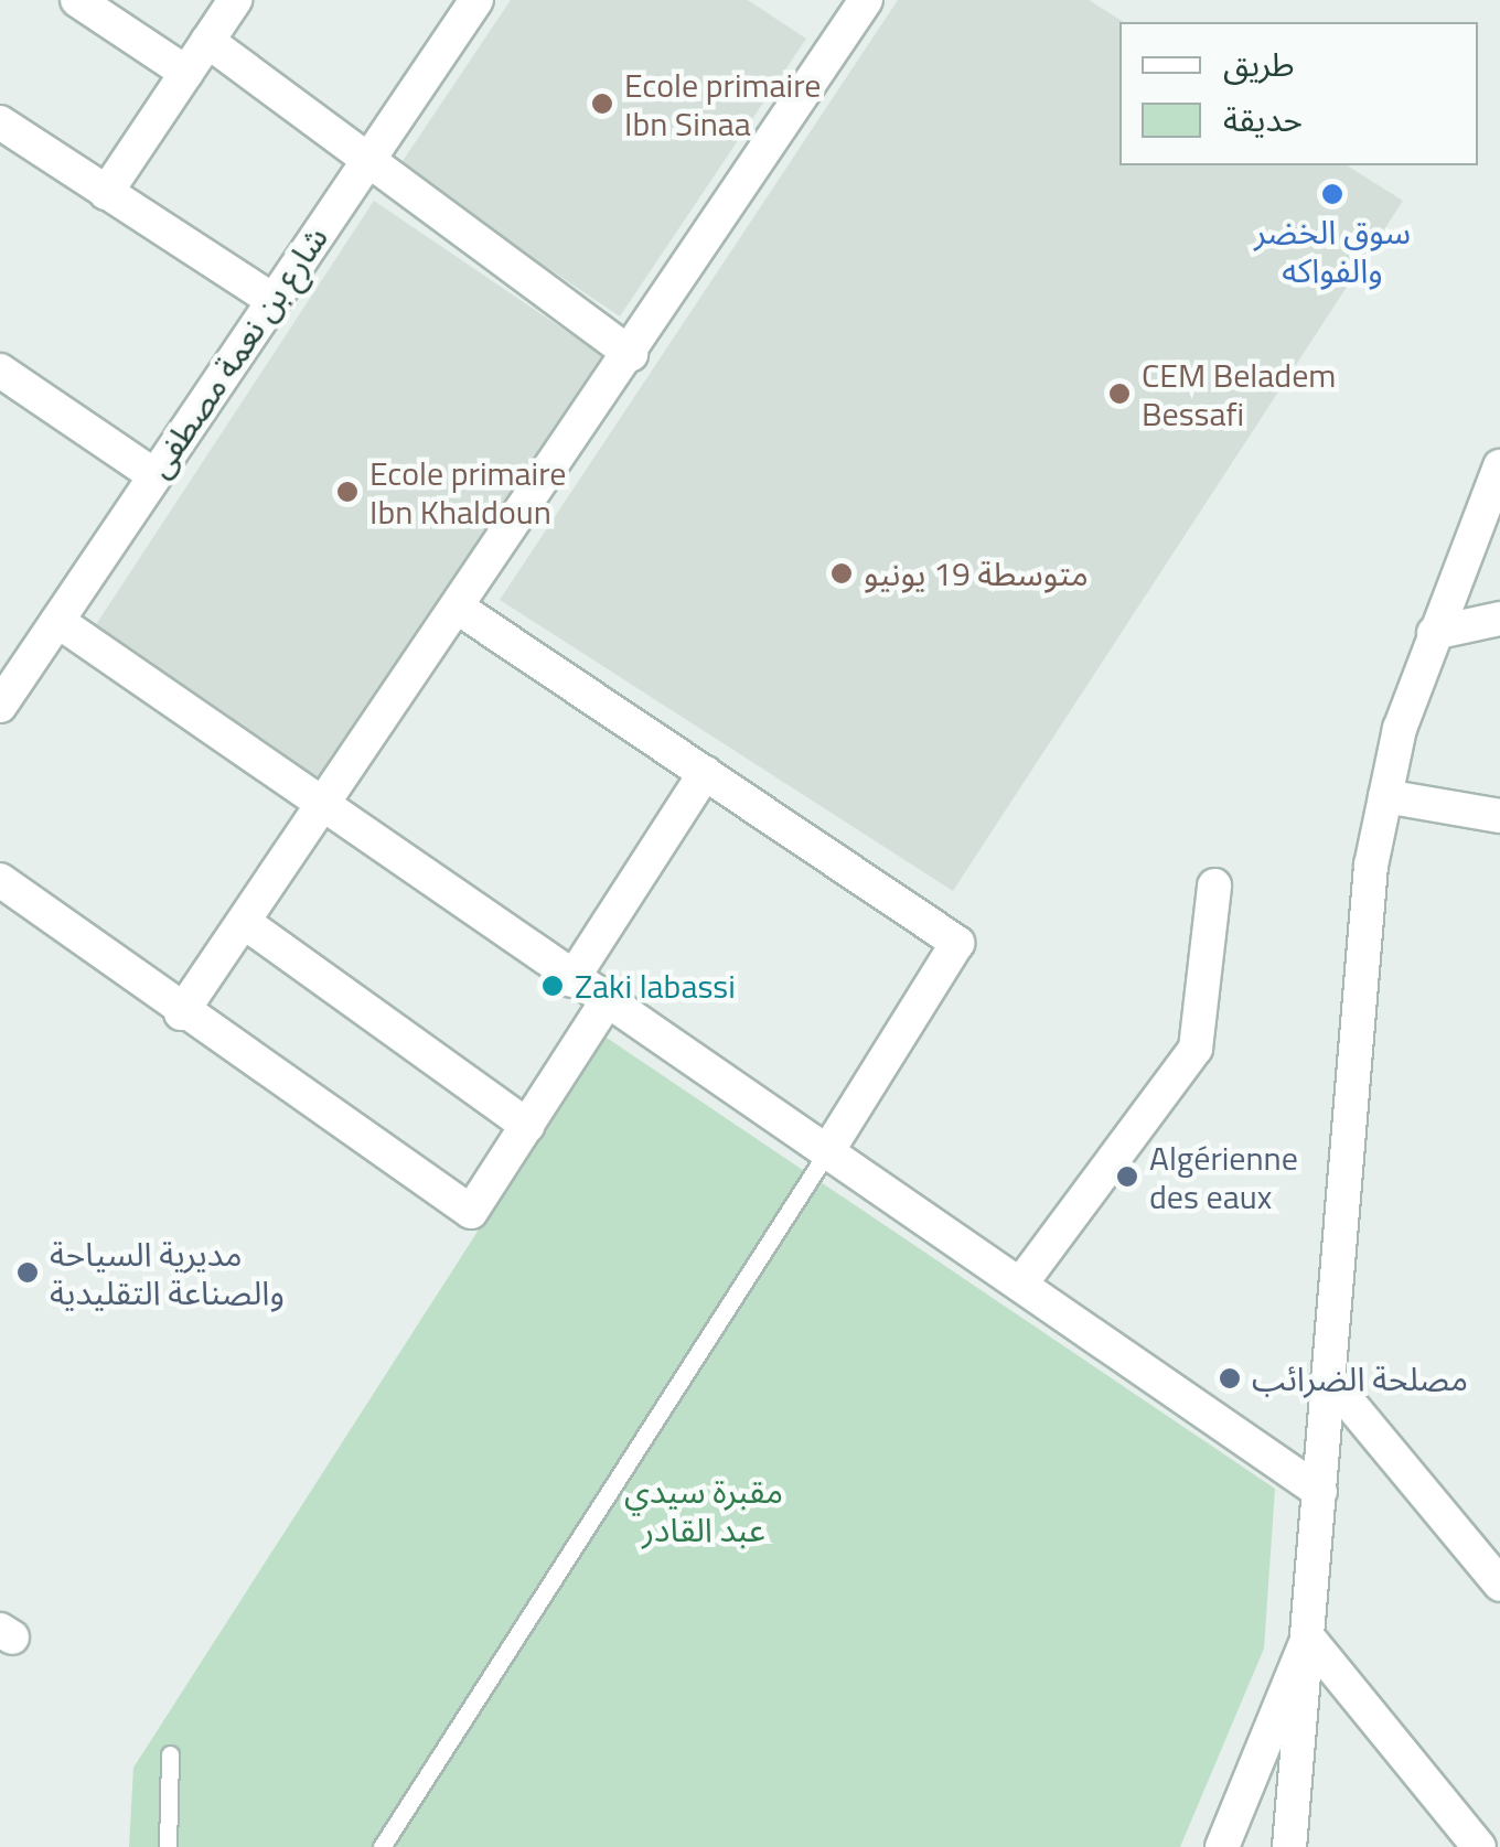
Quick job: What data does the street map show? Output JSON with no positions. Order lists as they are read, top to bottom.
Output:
{
  "streets": {
    "street": ["شارع بن نعمة مصطفى"]
  },
  "parks": ["مقبرة سيدي عبد القادر"],
  "places": [
    "Ecole primaire Ibn Sinaa",
    "سوق الخضر والفواكه",
    "CEM Beladem Bessafi",
    "Ecole primaire Ibn Khaldoun",
    "متوسطة 19 يونيو",
    "Zaki labassi",
    "Algérienne des eaux",
    "مديرية السياحة والصناعة التقليدية",
    "مصلحة الضرائب"
  ],
  "legend": ["طريق", "حديقة"]
}
